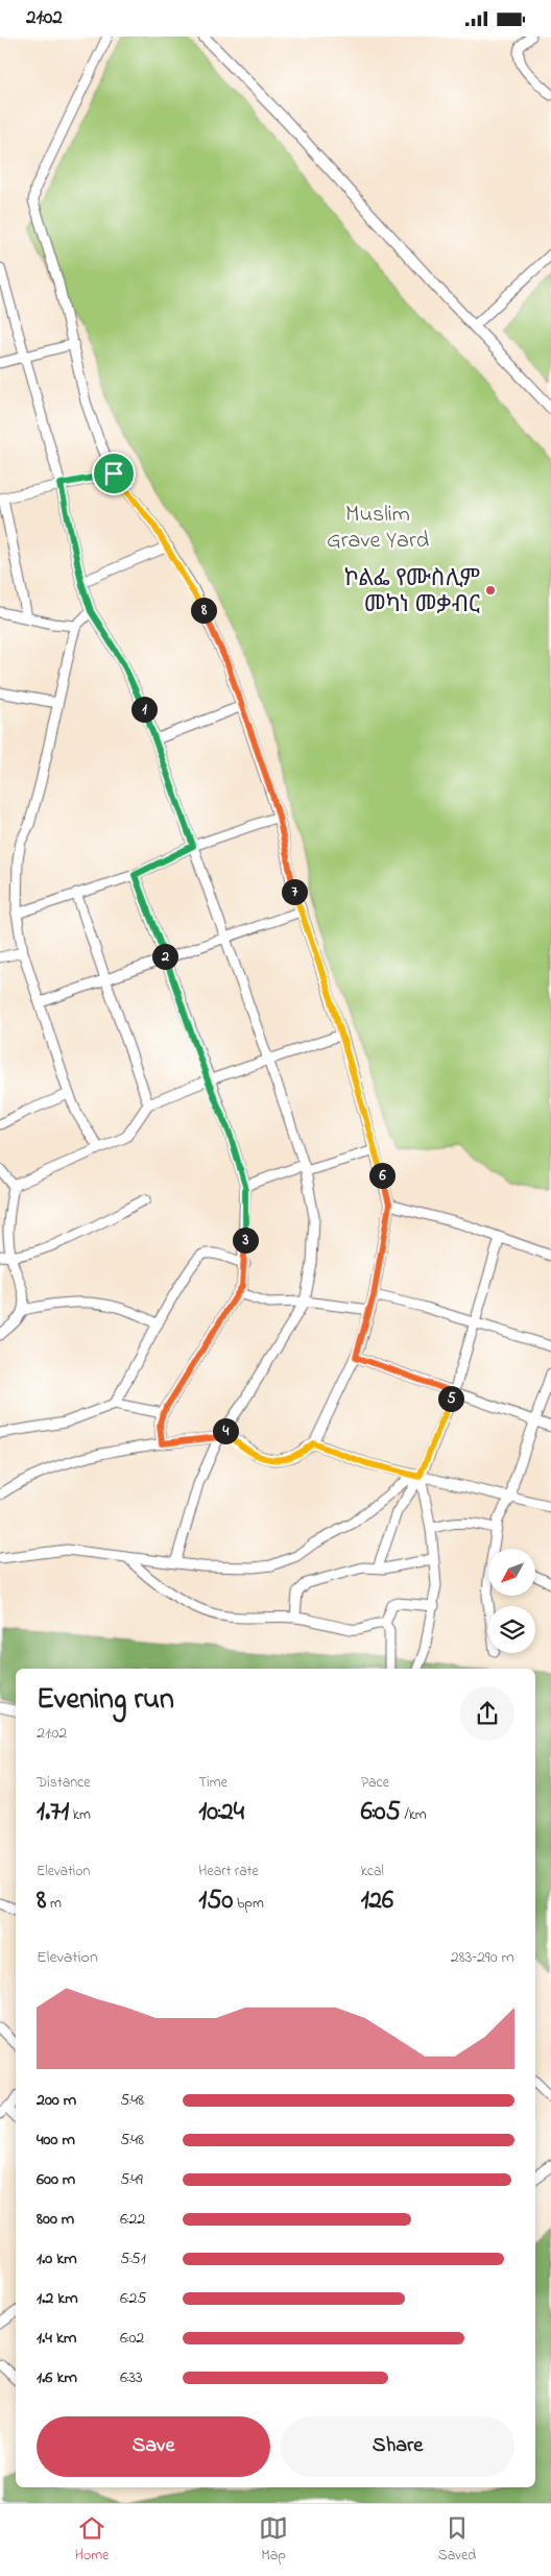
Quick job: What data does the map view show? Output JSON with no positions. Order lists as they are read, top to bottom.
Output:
{
  "parks": ["Muslim Grave Yard"],
  "places": ["ኮልፌ የሙስሊም መካነ መቃብር"],
  "north": "bottom left",
  "page": {
    "status": "21:02",
    "pins": [
      "8",
      "1",
      "7",
      "2",
      "6",
      "3",
      "5",
      "4"
    ],
    "heading": ["Evening run", "21:02"],
    "stats": [
      ["Distance", "1.71 km"],
      ["Time", "10:24"],
      ["Pace", "6:05 /km"],
      ["Elevation", "8 m"],
      ["Heart rate", "150 bpm"],
      ["kcal", "126"]
    ],
    "chart": ["Elevation", "283–290 m"],
    "list": [
      {
        "name": "200 m",
        "note": "5:48"
      },
      {
        "name": "400 m",
        "note": "5:48"
      },
      {
        "name": "600 m",
        "note": "5:49"
      },
      {
        "name": "800 m",
        "note": "6:22"
      },
      {
        "name": "1.0 km",
        "note": "5:51"
      },
      {
        "name": "1.2 km",
        "note": "6:25"
      },
      {
        "name": "1.4 km",
        "note": "6:02"
      },
      {
        "name": "1.6 km",
        "note": "6:33"
      }
    ],
    "buttons": ["Save", "Share"],
    "tabs": ["Home", "Map", "Saved"]
  }
}
